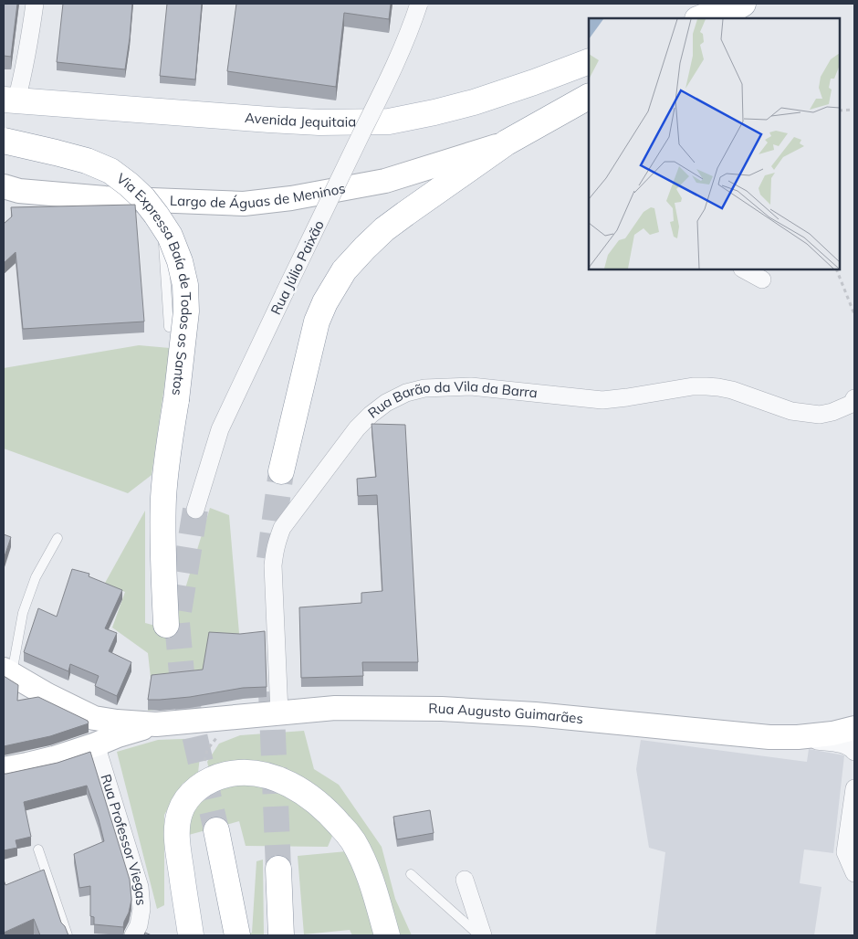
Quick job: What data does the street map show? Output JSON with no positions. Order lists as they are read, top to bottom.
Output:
{
  "streets": {
    "main road": [
      "Avenida Jequitaia",
      "Largo de Águas de Meninos",
      "Via Expressa Baía de Todos os Santos",
      "Rua Augusto Guimarães"
    ],
    "street": ["Rua Júlio Paixão", "Rua Barão da Vila da Barra", "Rua Professor Viegas"]
  },
  "crossings": [
    ["Rua Barão da Vila da Barra", "Rua Augusto Guimarães"]
  ]
}
